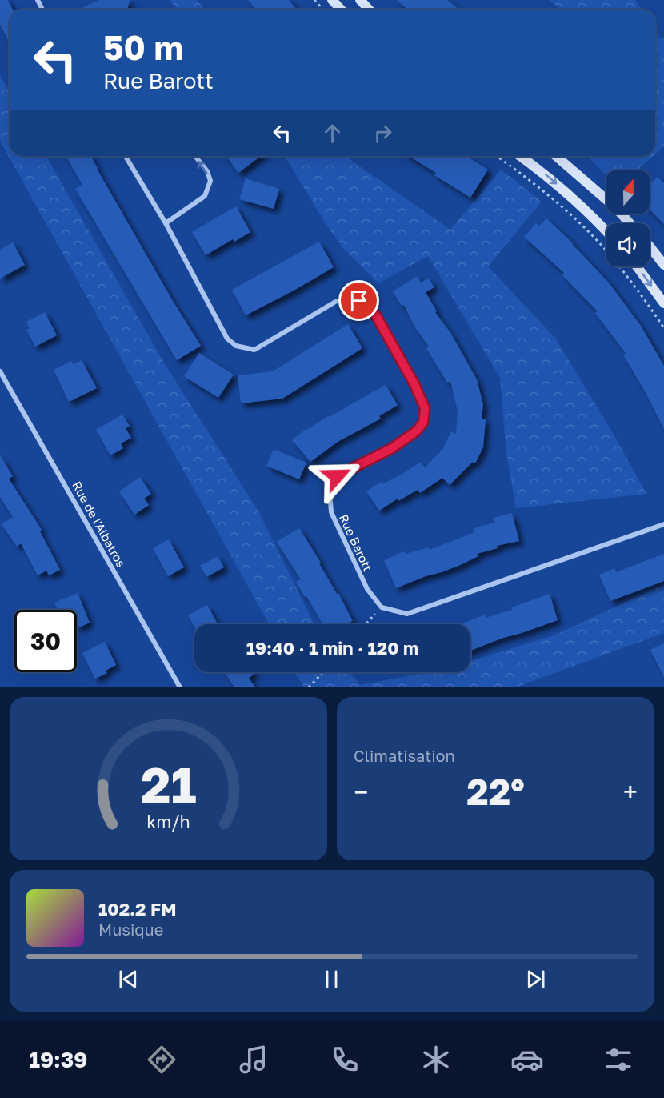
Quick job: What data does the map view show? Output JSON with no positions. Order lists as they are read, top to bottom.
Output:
{
  "streets": {
    "street": ["Rue de l'Albatros", "Rue Barott"]
  },
  "north": "top",
  "page": {
    "turn": ["50 m", "Rue Barott"],
    "limit": "30",
    "trip": "19:40 · 1 min · 120 m",
    "tile": "Climatisation",
    "heat": ["−", "22°", "+"],
    "song": ["102.2 FM", "Musique"],
    "tabs": "19:39",
    "gauge": ["21", "km/h"]
  }
}
